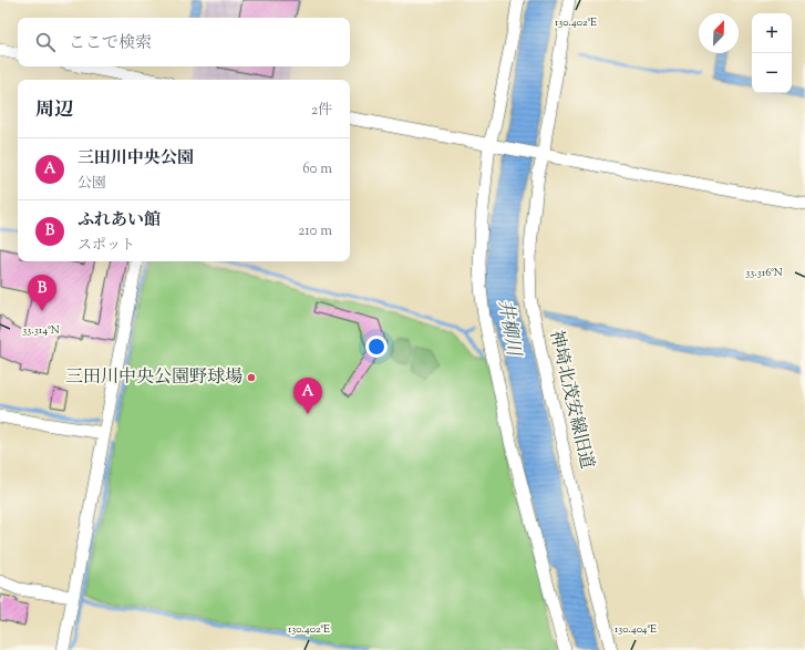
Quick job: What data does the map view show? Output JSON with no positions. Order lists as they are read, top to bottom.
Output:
{
  "streets": {
    "street": ["神埼北茂安線旧道"]
  },
  "water": ["井柳川"],
  "places": ["三田川中央公園野球場"],
  "north": "top right",
  "page": {
    "map_buttons": ["+", "−"],
    "search": "ここで検索",
    "heading": ["周辺", "2件"],
    "list": [
      {
        "mark": "A",
        "name": "三田川中央公園",
        "note": "公園",
        "value": "60 m"
      },
      {
        "mark": "B",
        "name": "ふれあい館",
        "note": "スポット",
        "value": "210 m"
      }
    ],
    "pins": ["B", "A"]
  },
  "coordinates": [
    "130.402°E",
    "33.316°N",
    "33.314°N",
    "130.404°E"
  ]
}
